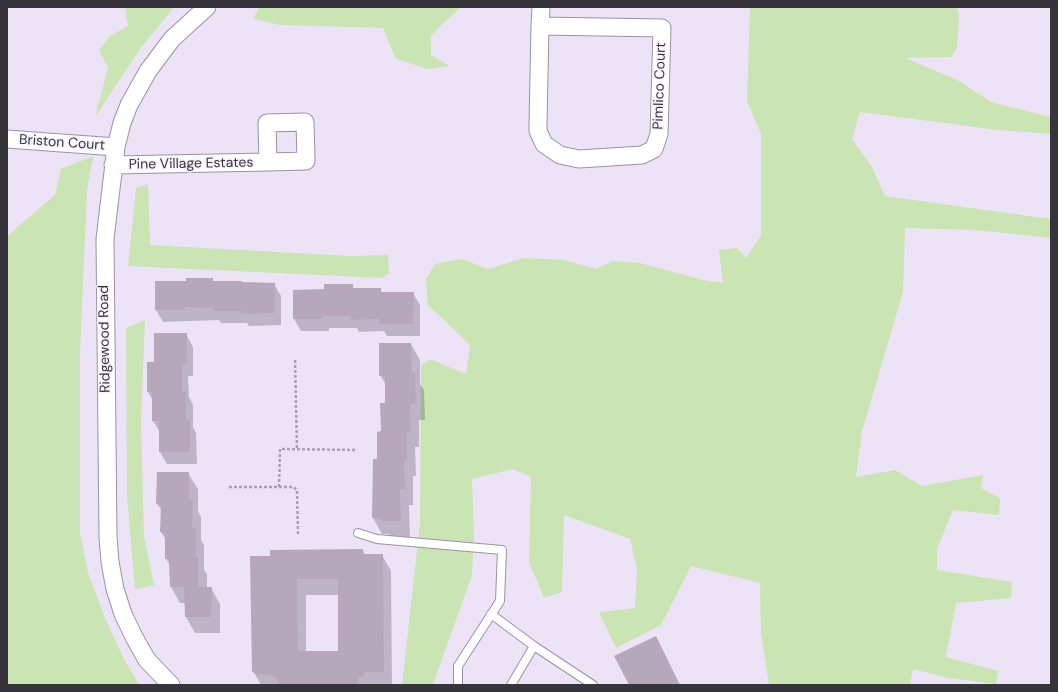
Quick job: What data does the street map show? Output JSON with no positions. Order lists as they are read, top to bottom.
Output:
{
  "streets": {
    "street": [
      "Pimlico Court",
      "Briston Court",
      "Pine Village Estates",
      "Ridgewood Road"
    ]
  },
  "crossings": [
    ["Briston Court", "Ridgewood Road"],
    ["Pine Village Estates", "Ridgewood Road"]
  ]
}
